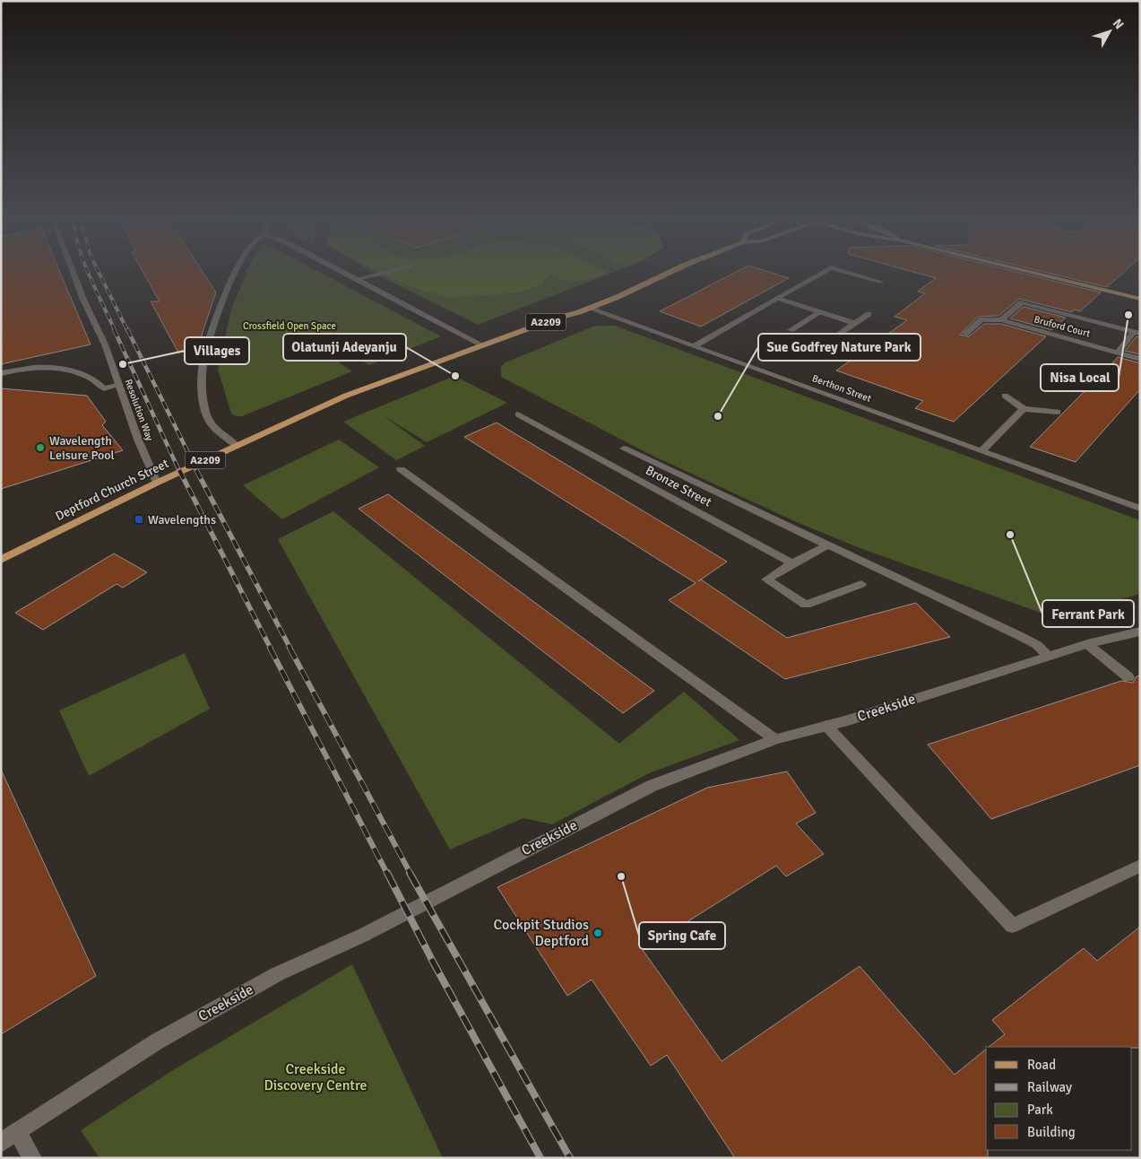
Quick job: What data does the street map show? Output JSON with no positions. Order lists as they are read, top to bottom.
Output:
{
  "streets": {
    "main road": ["A2209", "Deptford Church Street"],
    "street": [
      "Bruford Court",
      "Berthon Street",
      "Resolution Way",
      "Bronze Street",
      "Creekside"
    ]
  },
  "crossings": [
    ["A2209", "Berthon Street"],
    ["A2209", "Deptford Church Street"],
    ["Berthon Street", "Deptford Church Street"],
    ["Resolution Way", "Deptford Church Street"],
    ["Bronze Street", "Creekside"]
  ],
  "parks": ["Crossfield Open Space", "Creekside Discovery Centre"],
  "places": {
    "other": [
      "Nisa Local",
      "Villages",
      "Olatunji Adeyanju",
      "Sue Godfrey Nature Park",
      "Wavelength Leisure Pool",
      "Ferrant Park",
      "Spring Cafe",
      "Cockpit Studios Deptford"
    ],
    "transit": ["Wavelengths"]
  },
  "legend": [
    "Road",
    "Railway",
    "Park",
    "Building"
  ],
  "north": "top right"
}
